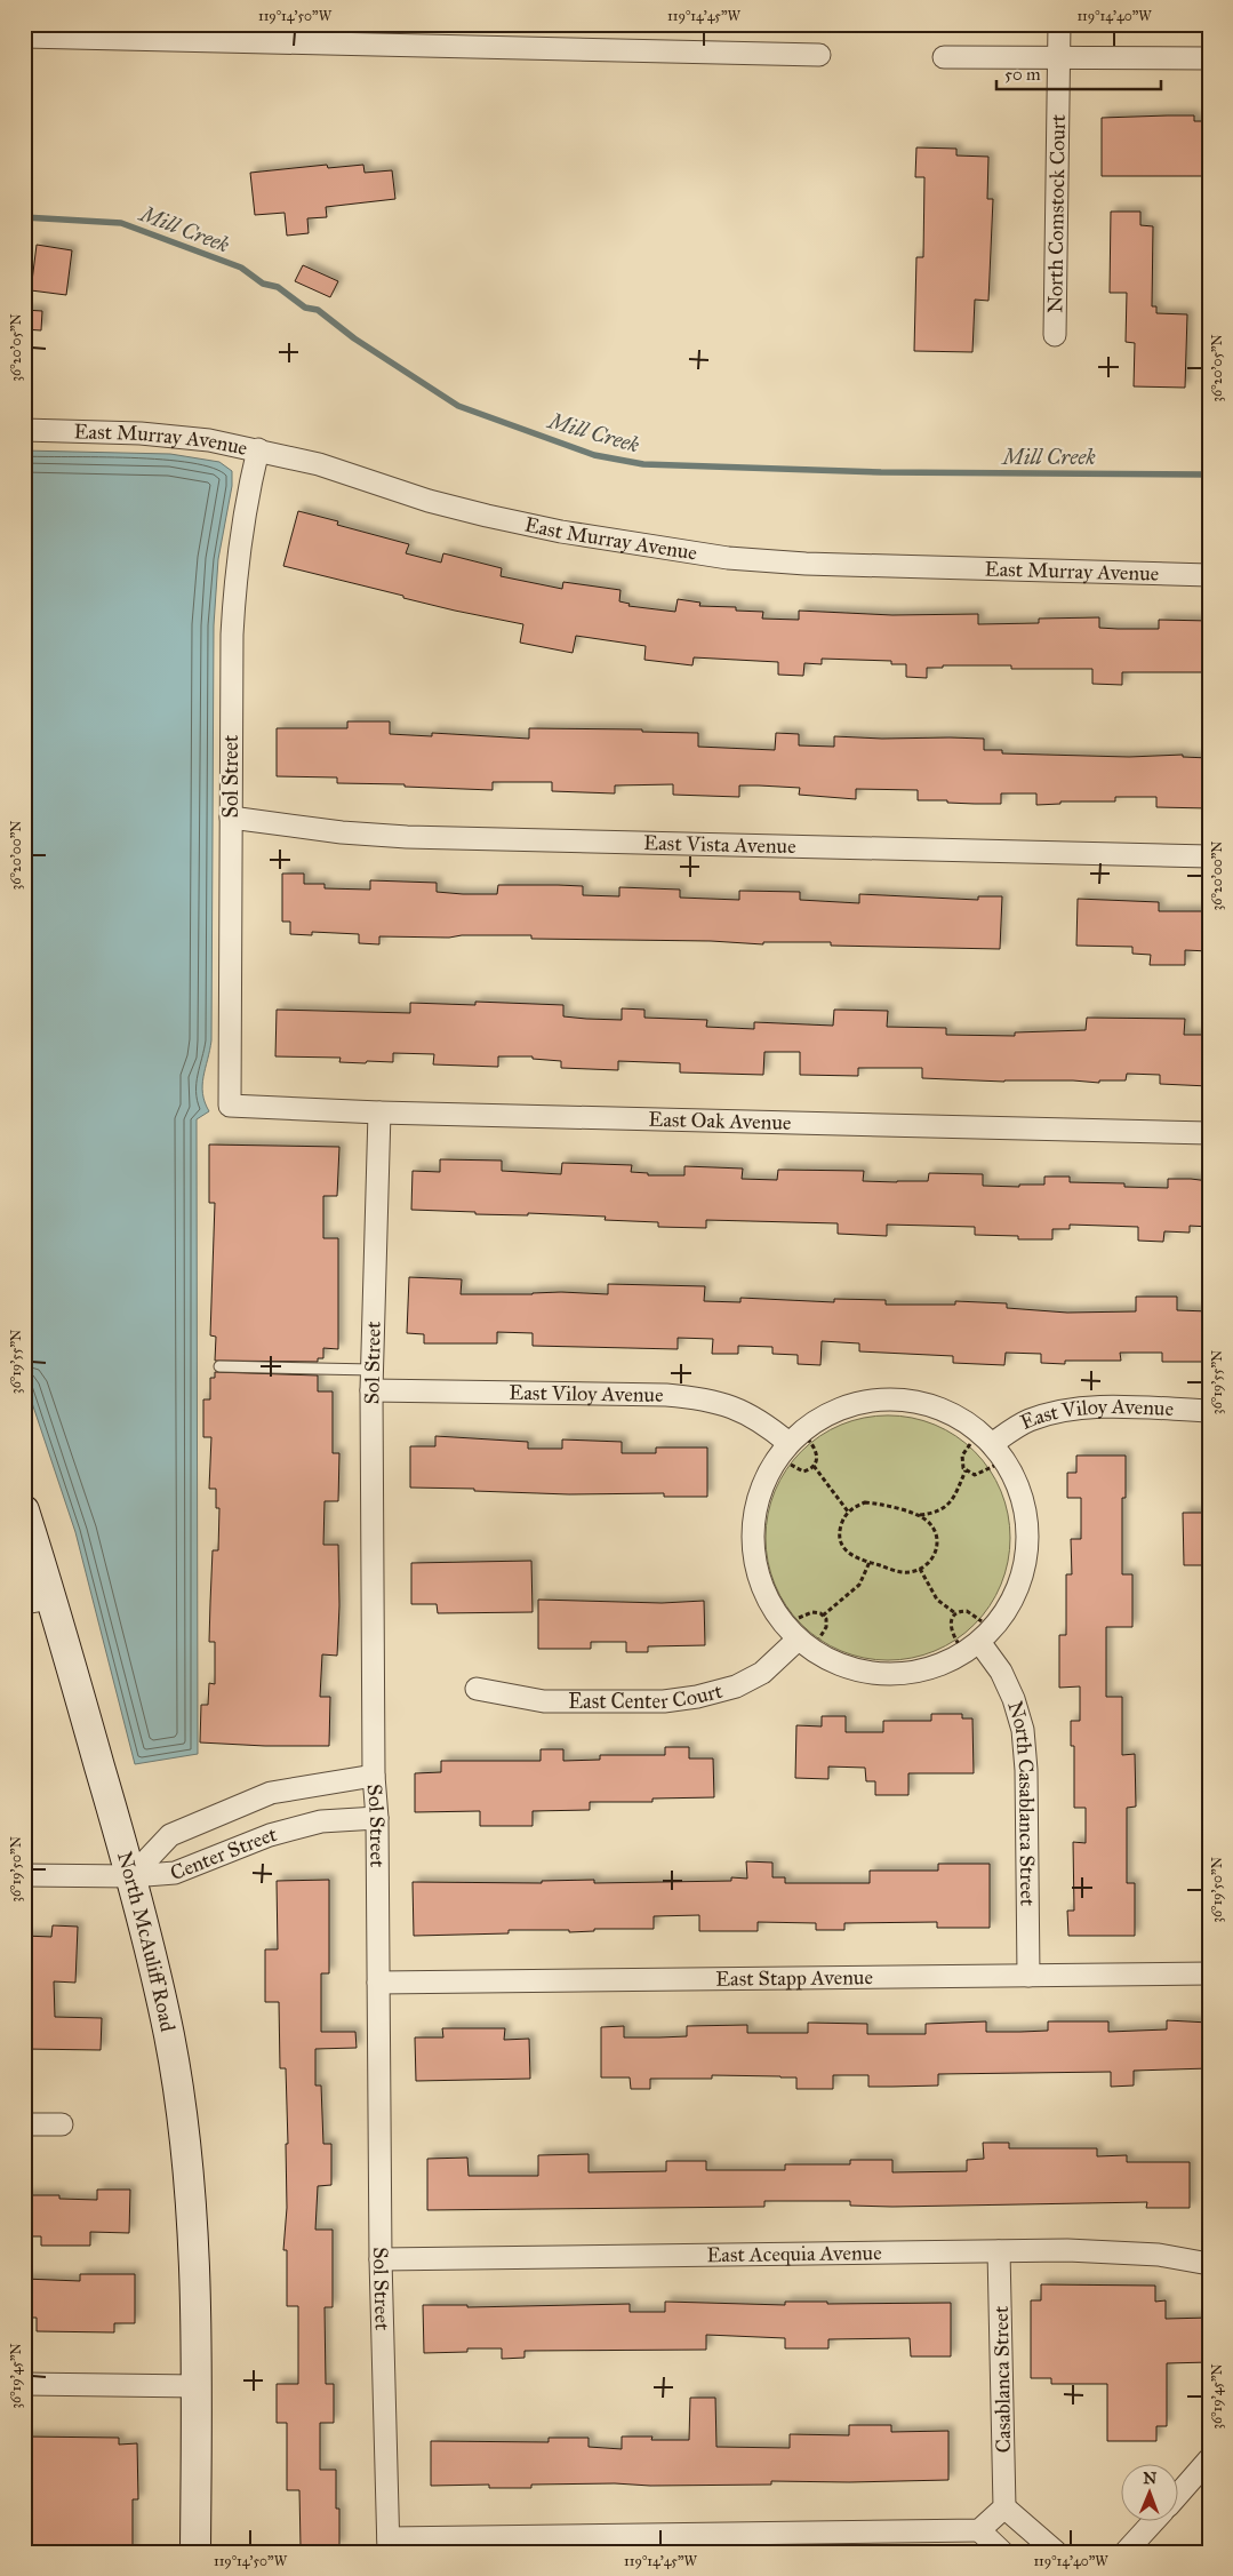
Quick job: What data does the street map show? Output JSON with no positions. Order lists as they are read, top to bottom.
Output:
{
  "streets": {
    "street": [
      "North Comstock Court",
      "East Murray Avenue",
      "Sol Street",
      "East Vista Avenue",
      "East Oak Avenue",
      "East Viloy Avenue",
      "East Center Court",
      "North Casablanca Street",
      "Center Street",
      "North McAuliff Road",
      "East Stapp Avenue",
      "East Acequia Avenue",
      "Casablanca Street"
    ]
  },
  "crossings": [
    ["East Murray Avenue", "Sol Street"],
    ["Sol Street", "East Vista Avenue"],
    ["Sol Street", "East Oak Avenue"],
    ["Sol Street", "East Viloy Avenue"],
    ["Sol Street", "Center Street"],
    ["Sol Street", "East Stapp Avenue"],
    ["Sol Street", "East Acequia Avenue"],
    ["North Casablanca Street", "East Stapp Avenue"],
    ["Center Street", "North McAuliff Road"],
    ["East Acequia Avenue", "Casablanca Street"]
  ],
  "water": ["Mill Creek"],
  "scale_bar": "50 m",
  "north": "top",
  "coordinates": [
    "119°14'50\"W",
    "119°14'45\"W",
    "119°14'40\"W",
    "36°20'05\"N",
    "36°20'00\"N",
    "36°19'55\"N",
    "36°19'50\"N",
    "36°19'45\"N"
  ]
}
